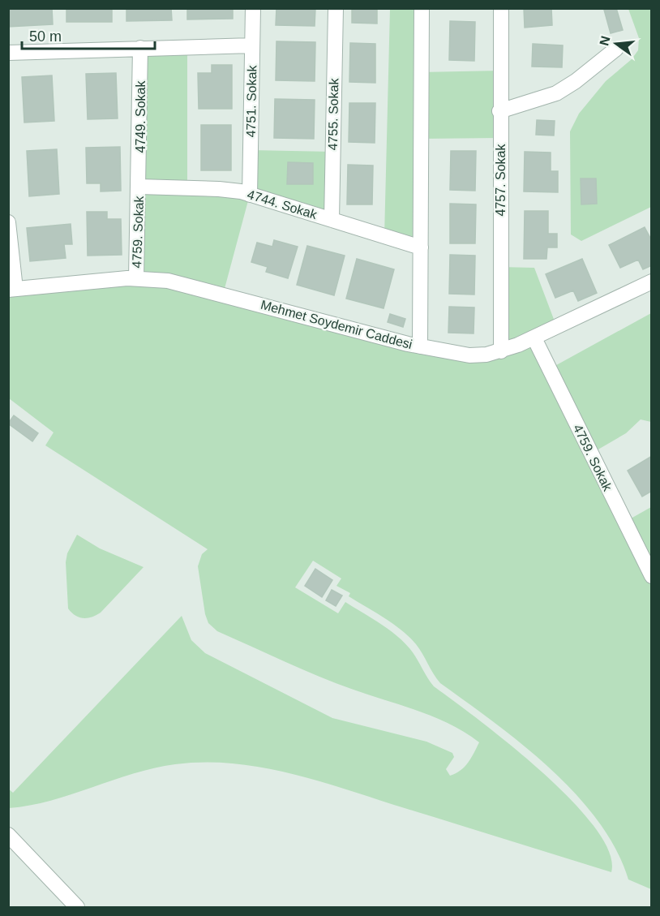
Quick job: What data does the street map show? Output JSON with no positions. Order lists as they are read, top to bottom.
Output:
{
  "streets": {
    "street": [
      "4751. Sokak",
      "4755. Sokak",
      "4749. Sokak",
      "4757. Sokak",
      "4744. Sokak",
      "4759. Sokak",
      "Mehmet Soydemir Caddesi"
    ]
  },
  "crossings": [
    ["4751. Sokak", "4744. Sokak"],
    ["4755. Sokak", "4744. Sokak"],
    ["4749. Sokak", "4744. Sokak"],
    ["4749. Sokak", "4759. Sokak"],
    ["4757. Sokak", "Mehmet Soydemir Caddesi"],
    ["4744. Sokak", "4759. Sokak"],
    ["4759. Sokak", "Mehmet Soydemir Caddesi"]
  ],
  "scale_bar": "50 m",
  "north": "left"
}
